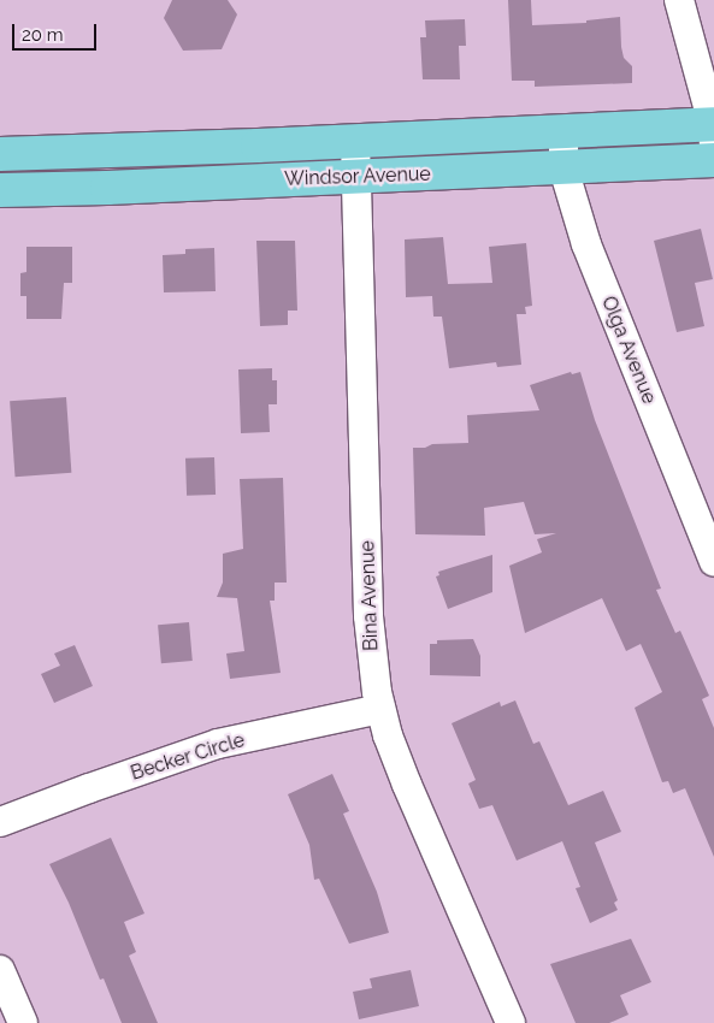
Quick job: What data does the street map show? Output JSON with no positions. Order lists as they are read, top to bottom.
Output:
{
  "streets": {
    "main road": ["Windsor Avenue"],
    "street": ["Olga Avenue", "Bina Avenue", "Becker Circle"]
  },
  "crossings": [
    ["Windsor Avenue", "Olga Avenue"],
    ["Windsor Avenue", "Bina Avenue"],
    ["Bina Avenue", "Becker Circle"]
  ],
  "scale_bar": "20 m"
}
